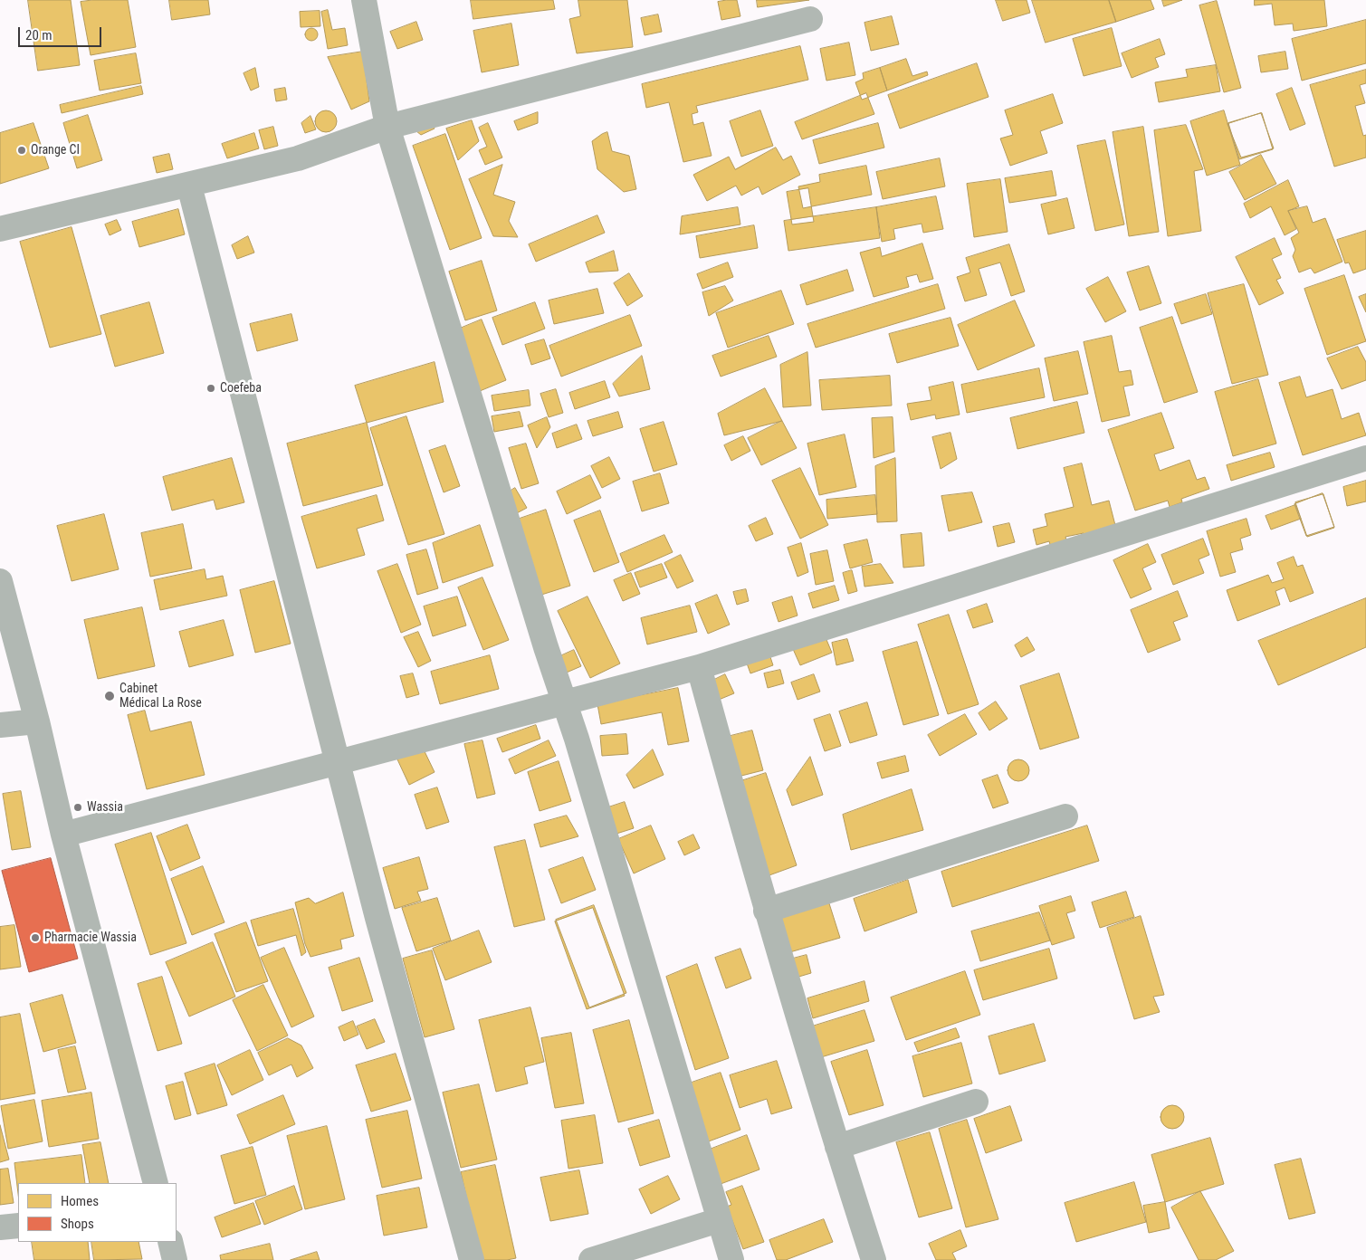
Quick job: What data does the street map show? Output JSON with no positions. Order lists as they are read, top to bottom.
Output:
{
  "places": [
    "Orange CI",
    "Coefeba",
    "Cabinet Médical La Rose",
    "Wassia",
    "Pharmacie Wassia"
  ],
  "legend": ["Homes", "Shops"],
  "scale_bar": "20 m"
}
